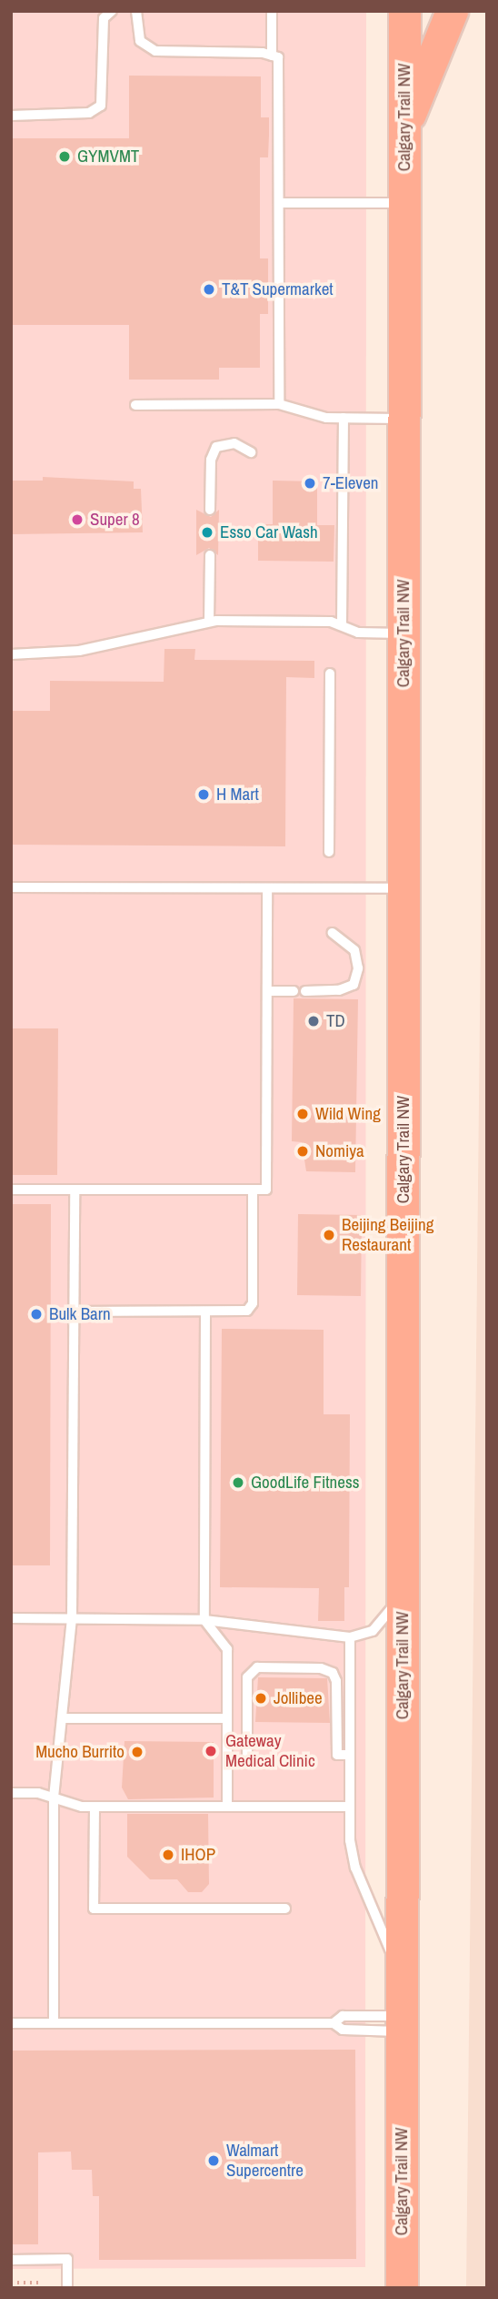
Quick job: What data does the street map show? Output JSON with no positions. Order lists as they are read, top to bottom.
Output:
{
  "streets": {
    "highway": ["Calgary Trail NW"]
  },
  "places": [
    "GYMVMT",
    "T&T Supermarket",
    "7-Eleven",
    "Super 8",
    "Esso Car Wash",
    "H Mart",
    "TD",
    "Wild Wing",
    "Nomiya",
    "Beijing Beijing Restaurant",
    "Bulk Barn",
    "GoodLife Fitness",
    "Jollibee",
    "Gateway Medical Clinic",
    "Mucho Burrito",
    "IHOP",
    "Walmart Supercentre"
  ]
}
